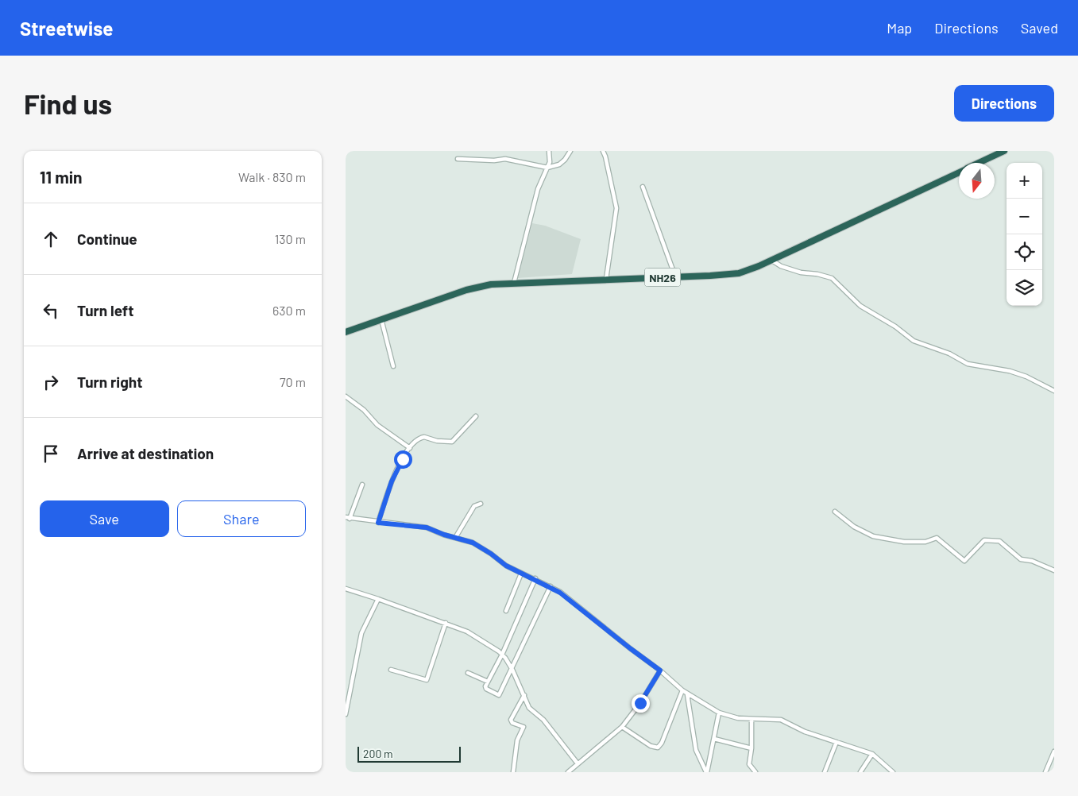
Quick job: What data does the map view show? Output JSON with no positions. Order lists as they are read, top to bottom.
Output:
{
  "streets": {
    "highway": ["NH26"]
  },
  "scale_bar": "200 m",
  "north": "bottom",
  "page": {
    "header": "Streetwise",
    "nav": ["Map", "Directions", "Saved"],
    "buttons": [
      "Directions",
      ["Save", "Share"]
    ],
    "title": "Find us",
    "heading": ["11 min", "Walk · 830 m"],
    "map_buttons": ["+", "−"],
    "list": [
      ["Continue", "130 m"],
      ["Turn left", "630 m"],
      ["Turn right", "70 m"],
      "Arrive at destination"
    ],
    "scale": "200 m"
  }
}
